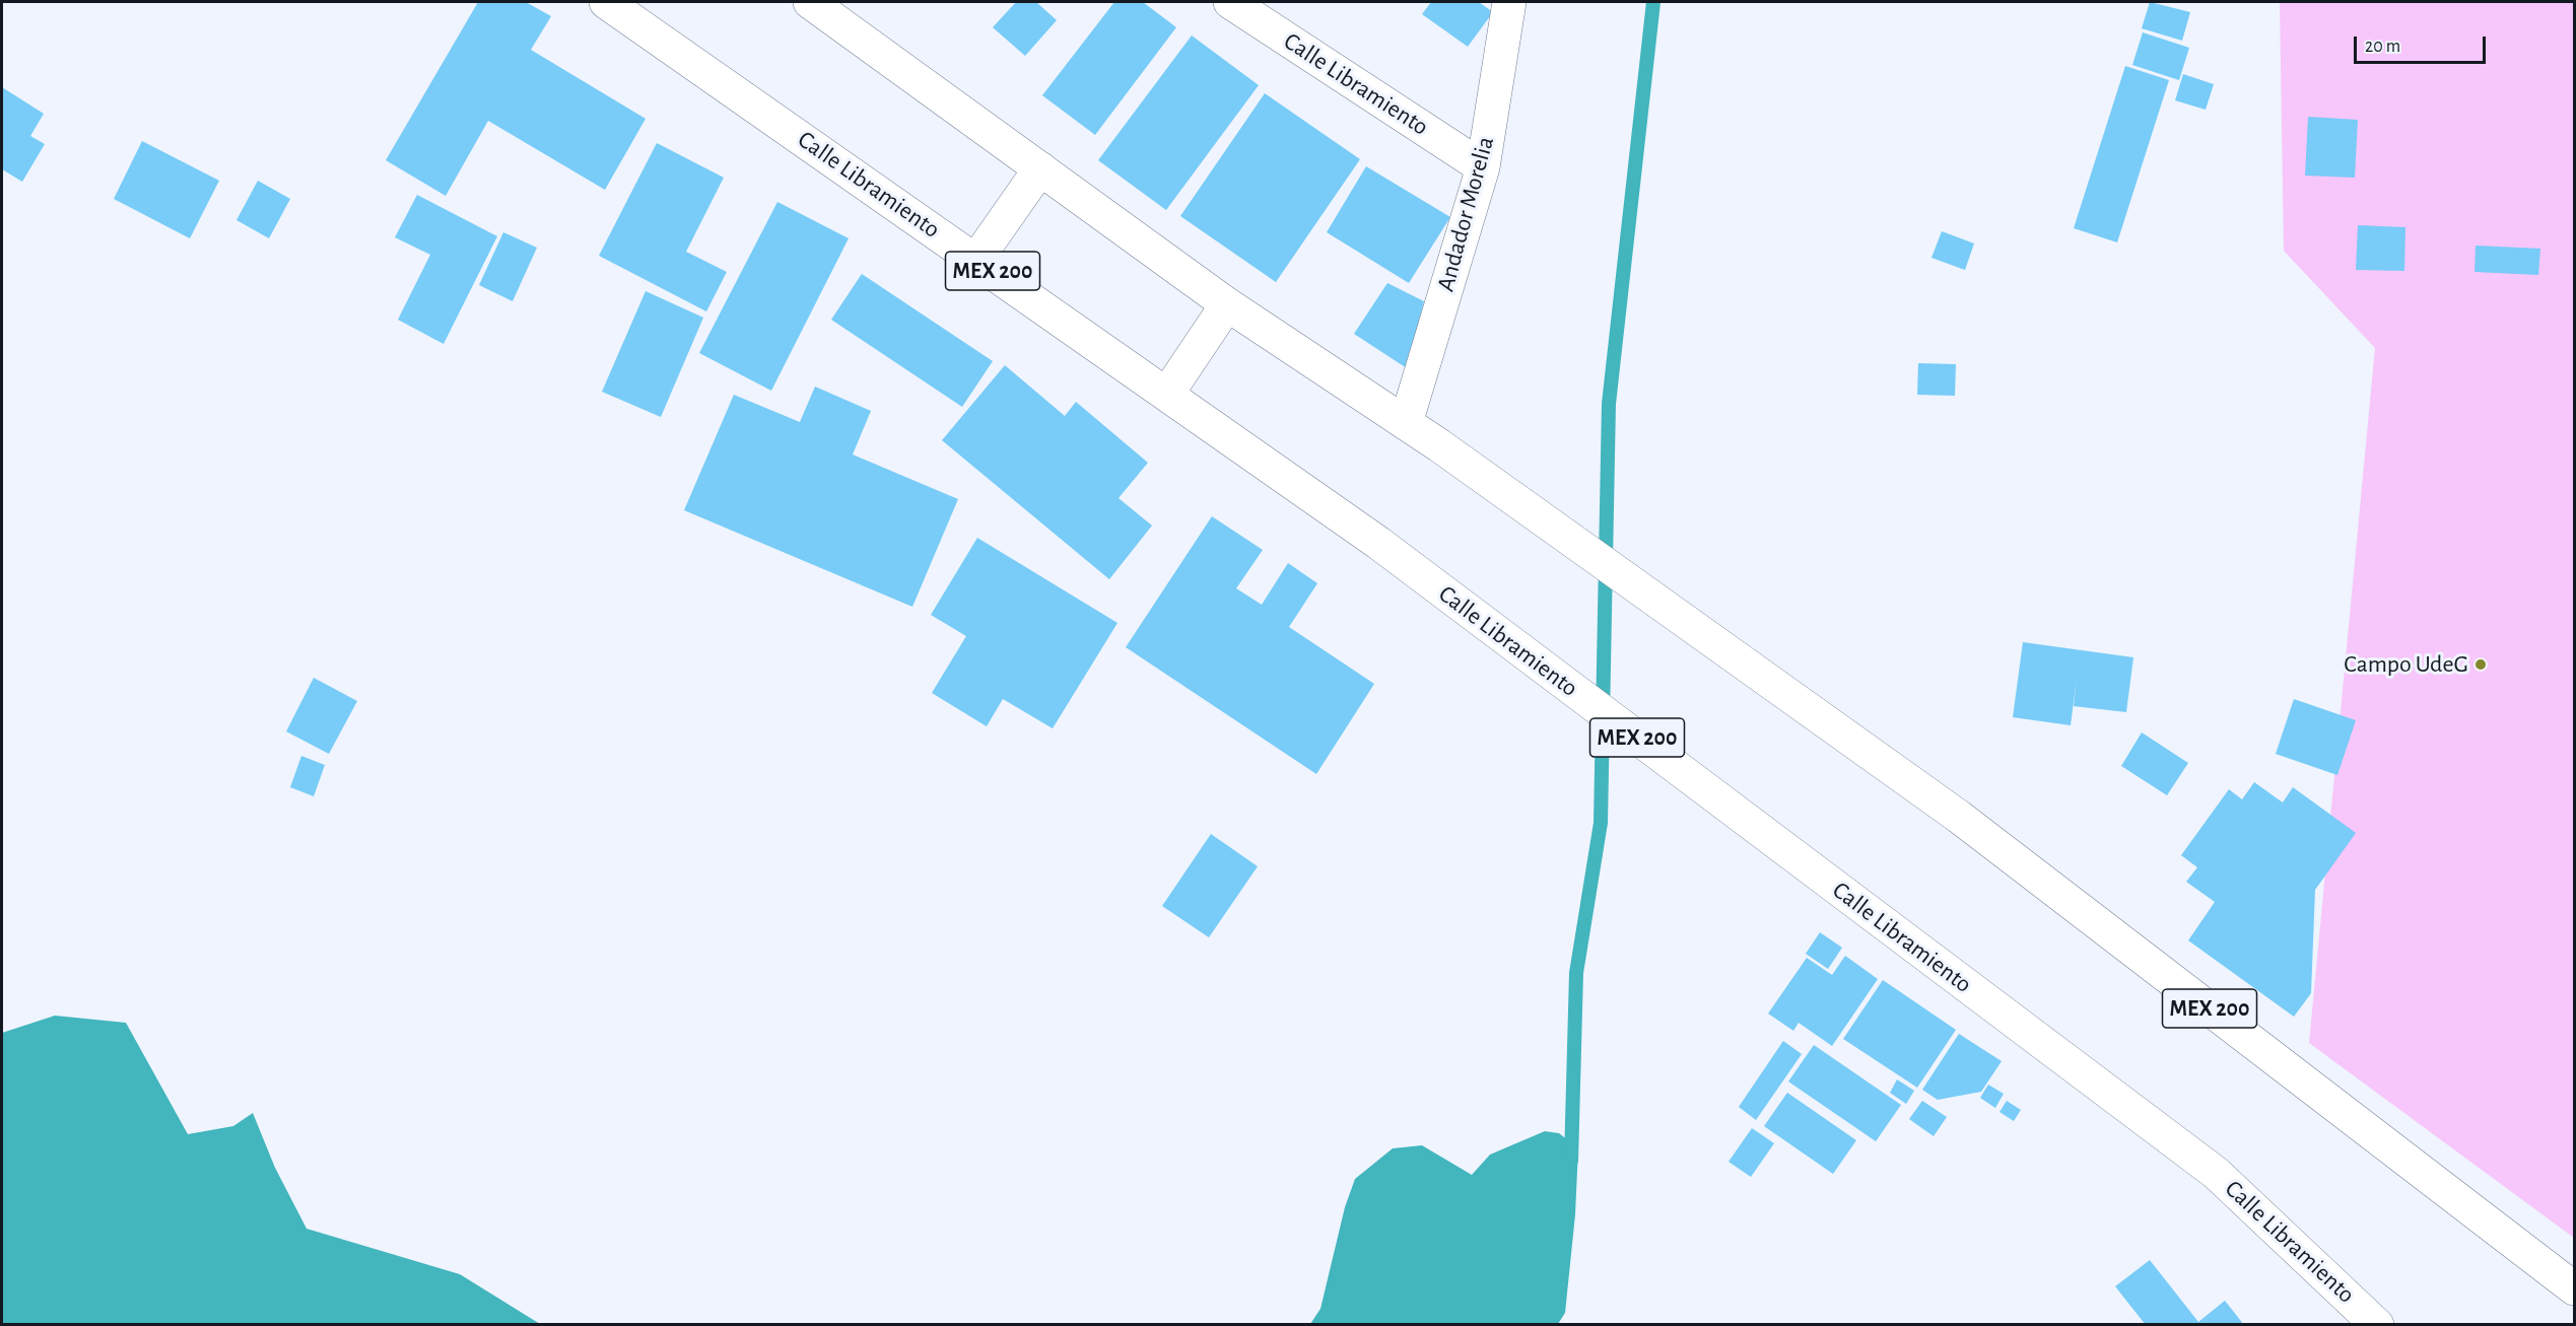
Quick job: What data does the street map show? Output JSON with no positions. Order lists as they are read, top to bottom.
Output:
{
  "streets": {
    "main road": ["Calle Libramiento", "Andador Morelia", "MEX 200"]
  },
  "crossings": [
    ["Calle Libramiento", "Andador Morelia"],
    ["Andador Morelia", "MEX 200"]
  ],
  "places": ["Campo UdeG"],
  "scale_bar": "20 m"
}
